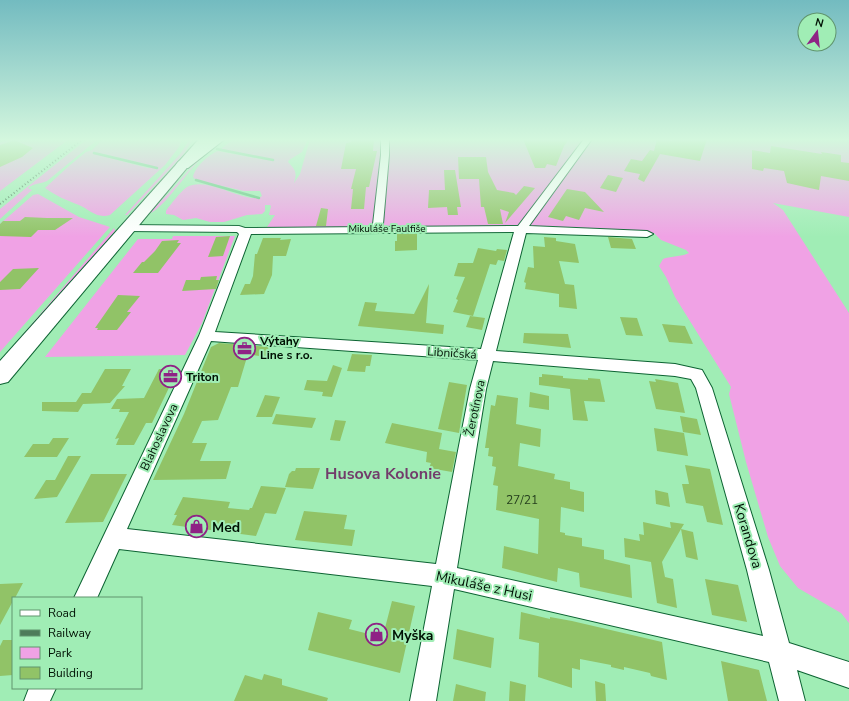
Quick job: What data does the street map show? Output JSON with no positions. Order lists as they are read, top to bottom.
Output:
{
  "streets": {
    "street": [
      "Mikuláše Faulfiše",
      "Libničská",
      "Žerotínova",
      "Blahoslavova",
      "Korandova",
      "Mikuláše z Husi"
    ]
  },
  "crossings": [
    ["Mikuláše Faulfiše", "Žerotínova"],
    ["Mikuláše Faulfiše", "Blahoslavova"],
    ["Libničská", "Žerotínova"],
    ["Libničská", "Blahoslavova"],
    ["Libničská", "Korandova"],
    ["Žerotínova", "Mikuláše z Husi"],
    ["Blahoslavova", "Mikuláše z Husi"],
    ["Korandova", "Mikuláše z Husi"]
  ],
  "districts": ["Husova Kolonie"],
  "places": {
    "office": ["Výtahy Line s r.o.", "Triton"],
    "shop": ["Med", "Myška"]
  },
  "house_numbers": ["27/21"],
  "legend": [
    "Road",
    "Railway",
    "Park",
    "Building"
  ],
  "north": "top"
}
